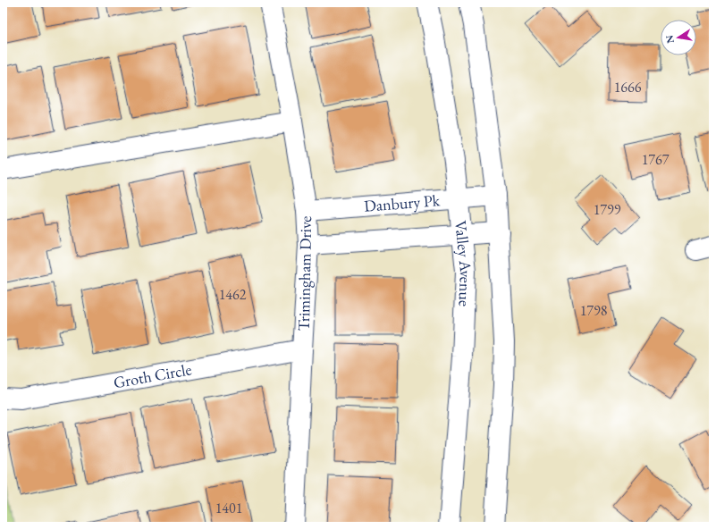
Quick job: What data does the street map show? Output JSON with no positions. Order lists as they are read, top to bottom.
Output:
{
  "streets": {
    "street": [
      "Danbury Pk",
      "Valley Avenue",
      "Trimingham Drive",
      "Groth Circle"
    ]
  },
  "crossings": [
    ["Danbury Pk", "Valley Avenue"],
    ["Danbury Pk", "Trimingham Drive"],
    ["Trimingham Drive", "Groth Circle"]
  ],
  "house_numbers": [
    "1666",
    "1767",
    "1799",
    "1462",
    "1798",
    "1401"
  ],
  "north": "left"
}
